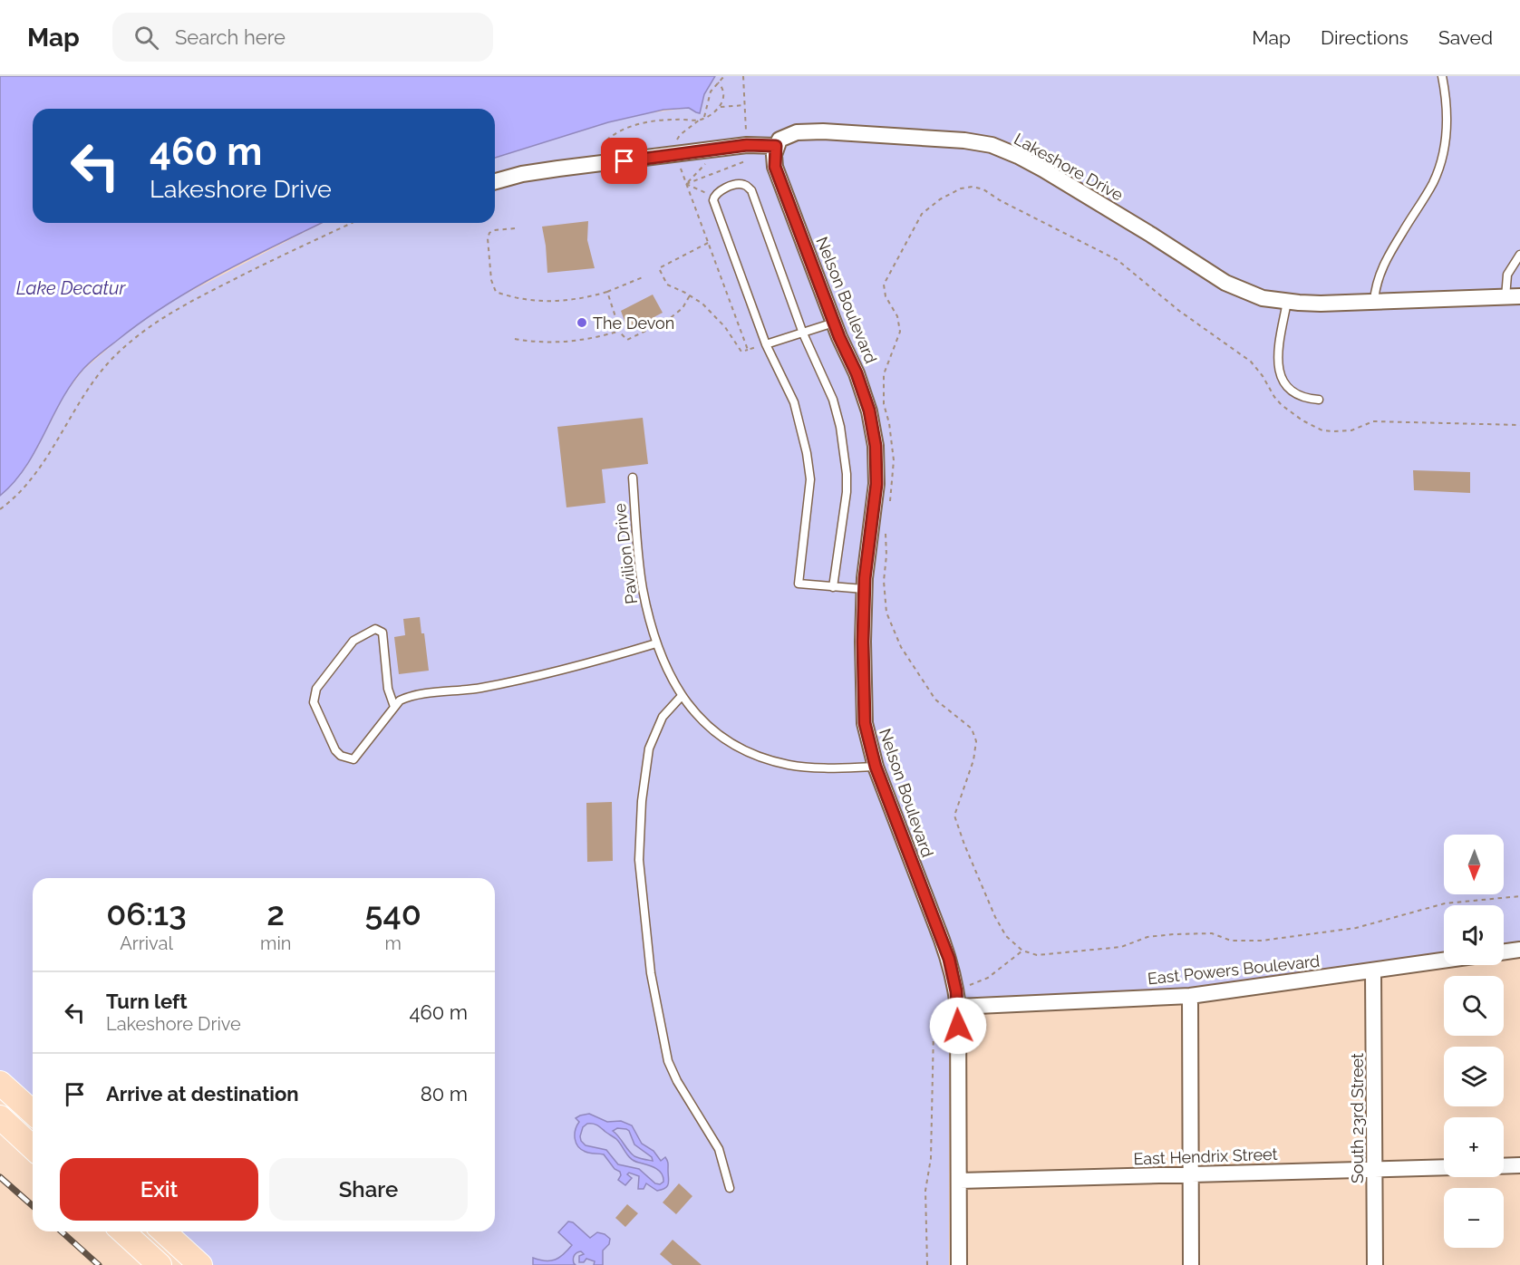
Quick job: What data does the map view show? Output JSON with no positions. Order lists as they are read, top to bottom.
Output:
{
  "streets": {
    "street": [
      "Lakeshore Drive",
      "Nelson Boulevard",
      "East Powers Boulevard",
      "South 23rd Street",
      "East Hendrix Street"
    ],
    "lane": ["Pavilion Drive"]
  },
  "crossings": [
    ["Lakeshore Drive", "Nelson Boulevard"],
    ["Nelson Boulevard", "Pavilion Drive"],
    ["Nelson Boulevard", "East Powers Boulevard"],
    ["Nelson Boulevard", "East Hendrix Street"],
    ["East Powers Boulevard", "South 23rd Street"],
    ["South 23rd Street", "East Hendrix Street"]
  ],
  "water": ["Lake Decatur"],
  "places": ["The Devon"],
  "north": "bottom",
  "page": {
    "header": "Map",
    "search": "Search here",
    "nav": ["Map", "Directions", "Saved"],
    "turn": ["460 m", "Lakeshore Drive"],
    "map_buttons": ["+", "−"],
    "eta": [
      "06:13",
      "Arrival",
      "2",
      "min",
      "540",
      "m"
    ],
    "list": [
      {
        "name": "Turn left",
        "note": "Lakeshore Drive",
        "value": "460 m"
      },
      {
        "name": "Arrive at destination",
        "value": "80 m"
      }
    ],
    "buttons": ["Exit", "Share"]
  }
}
